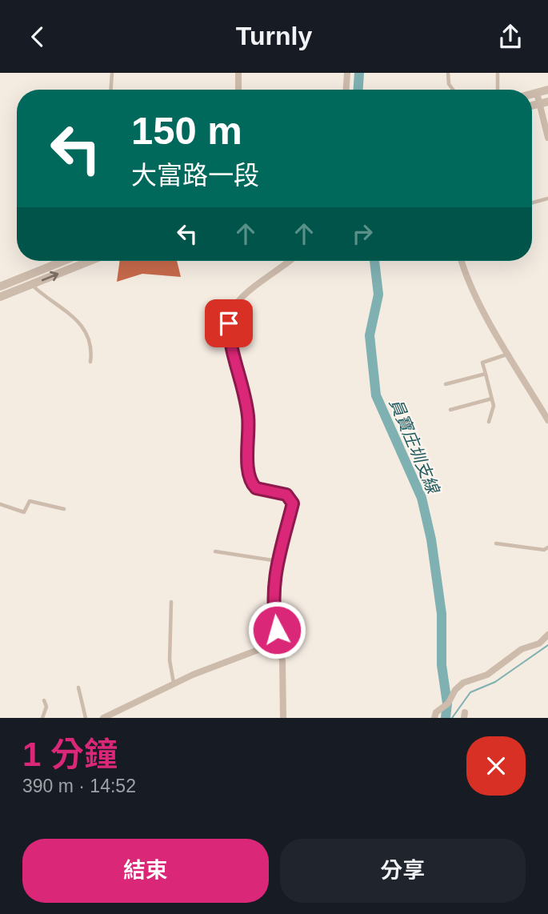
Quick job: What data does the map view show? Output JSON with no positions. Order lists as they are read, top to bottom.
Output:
{
  "water": ["員寶庄圳支線"],
  "page": {
    "header": "Turnly",
    "turn": ["150 m", "大富路一段"],
    "heading": ["1 分鐘", "390 m · 14:52"],
    "buttons": ["結束", "分享"]
  }
}
